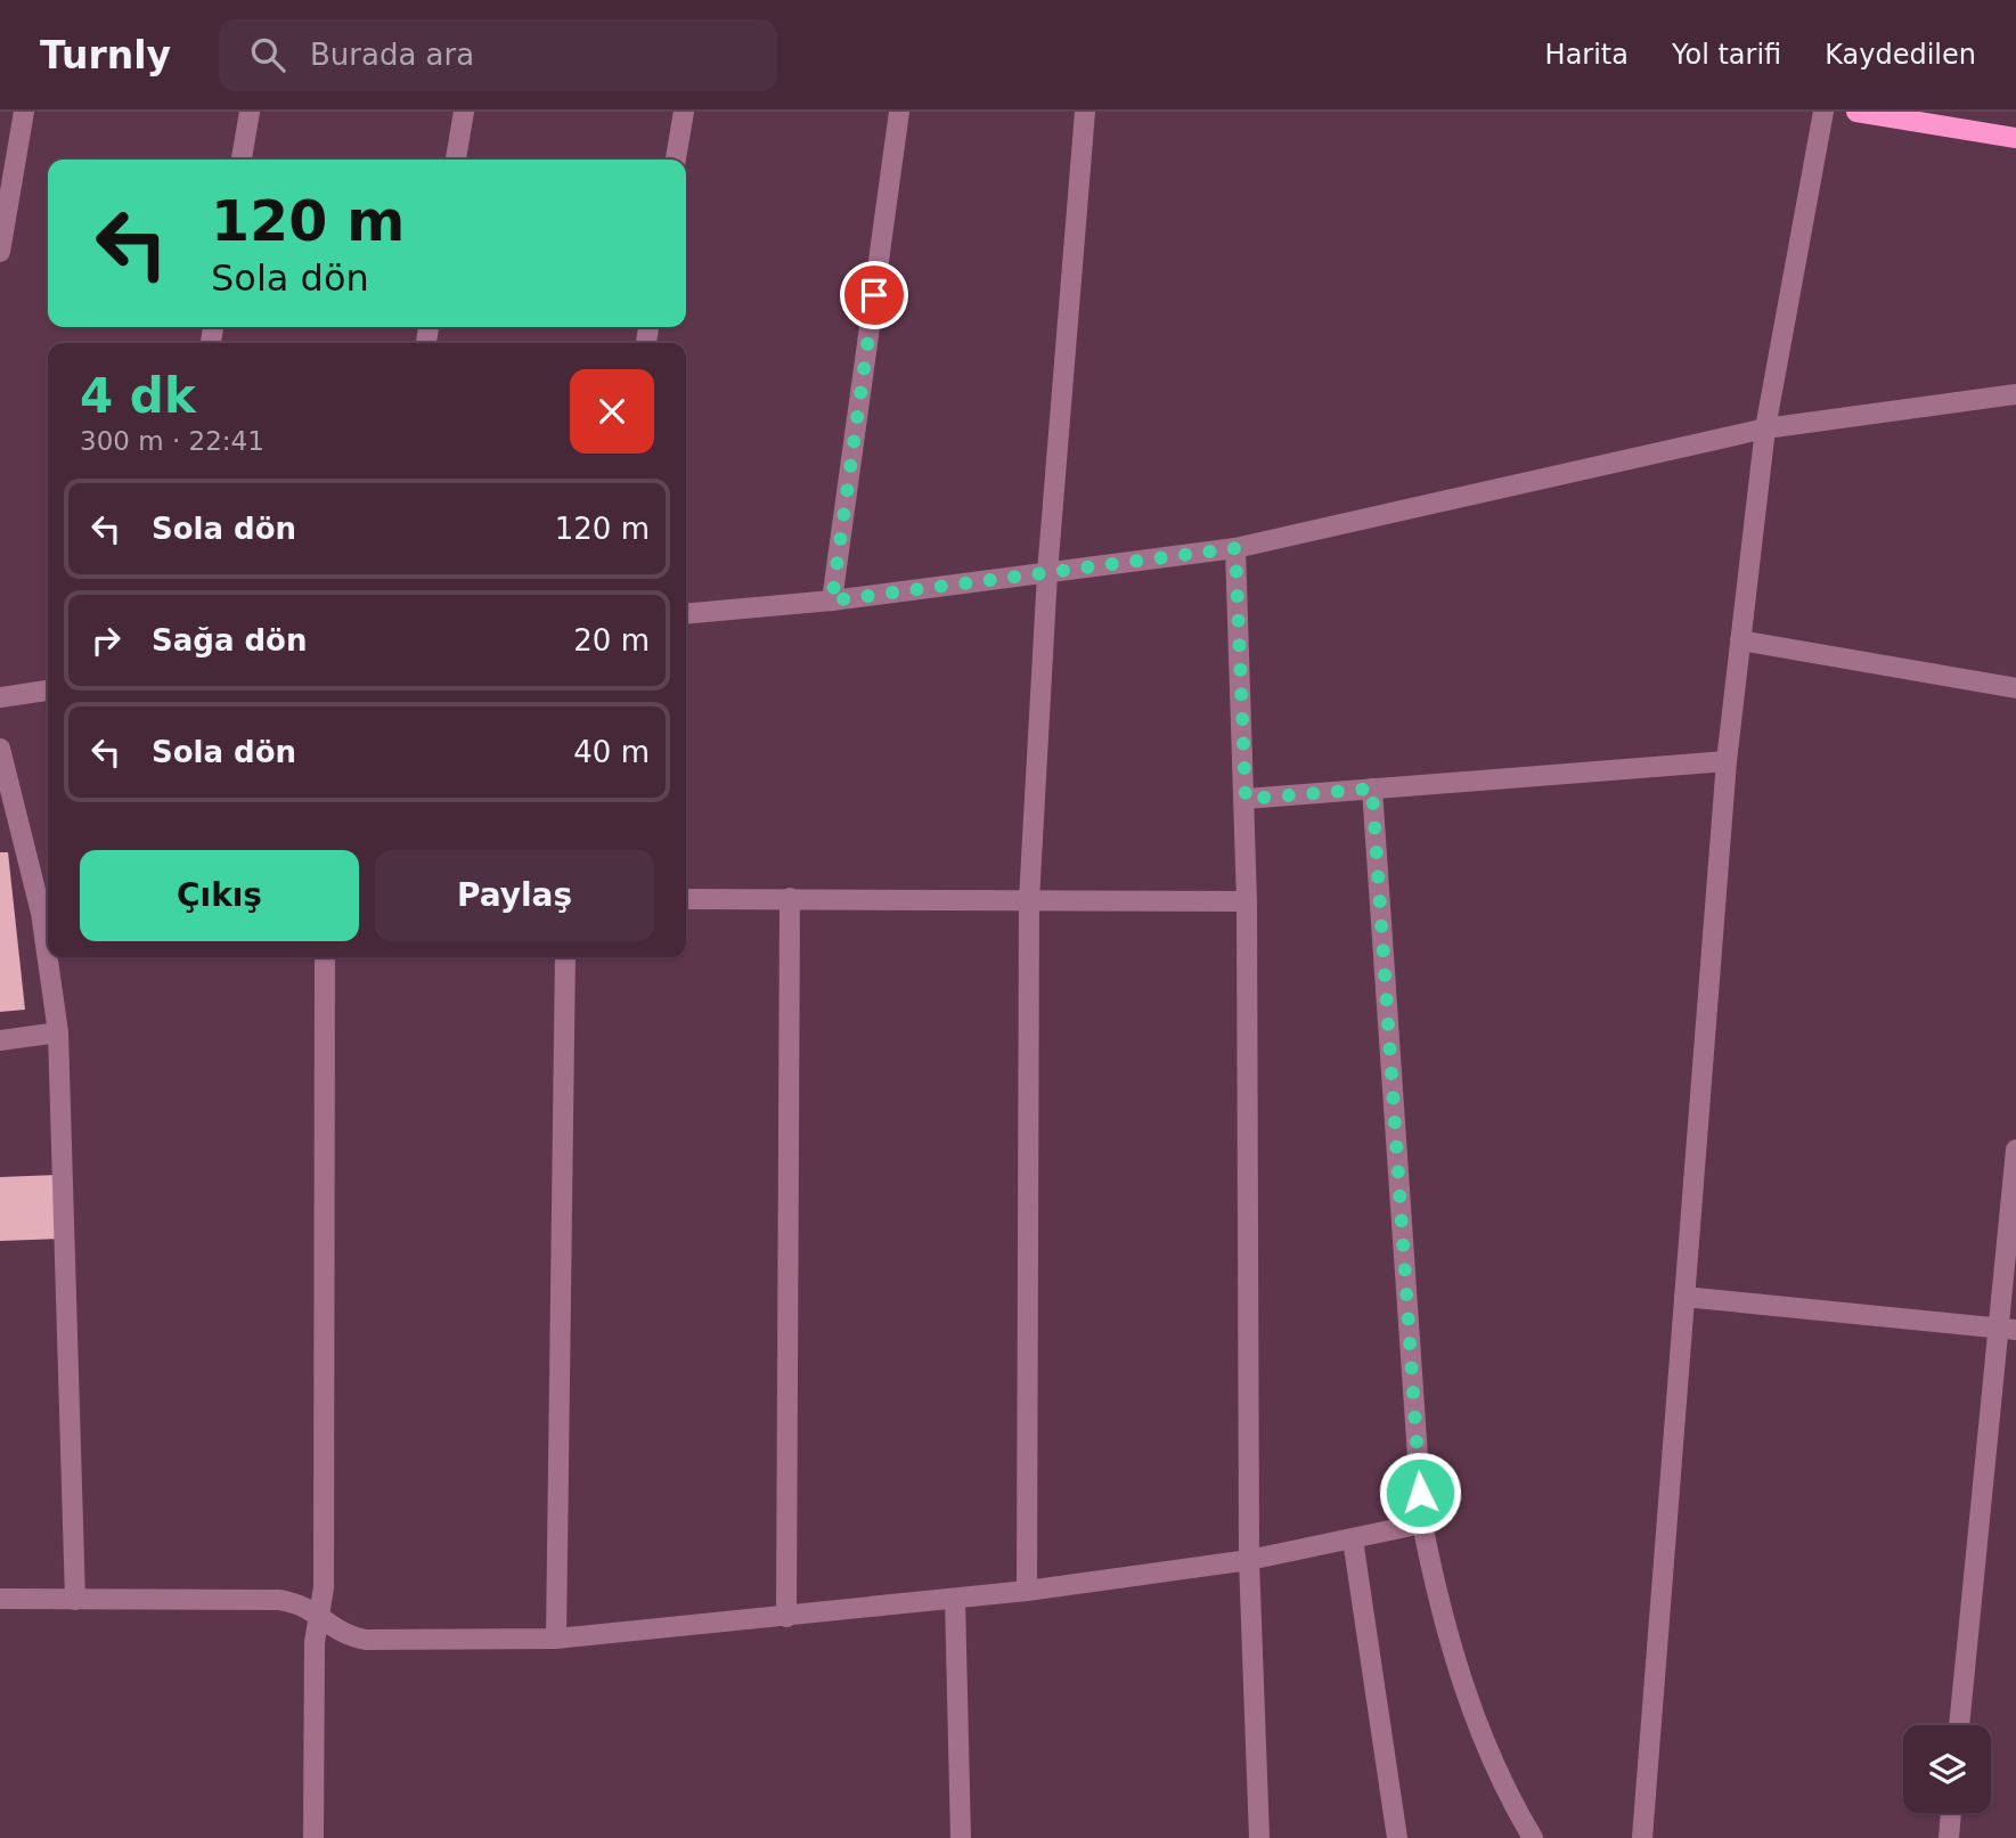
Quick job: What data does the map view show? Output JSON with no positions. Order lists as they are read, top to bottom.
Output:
{
  "page": {
    "header": "Turnly",
    "search": "Burada ara",
    "nav": ["Harita", "Yol tarifi", "Kaydedilen"],
    "turn": ["120 m", "Sola dön"],
    "heading": ["4 dk", "300 m · 22:41"],
    "list": [
      {
        "name": "Sola dön",
        "value": "120 m"
      },
      {
        "name": "Sağa dön",
        "value": "20 m"
      },
      {
        "name": "Sola dön",
        "value": "40 m"
      }
    ],
    "buttons": ["Çıkış", "Paylaş"]
  }
}
